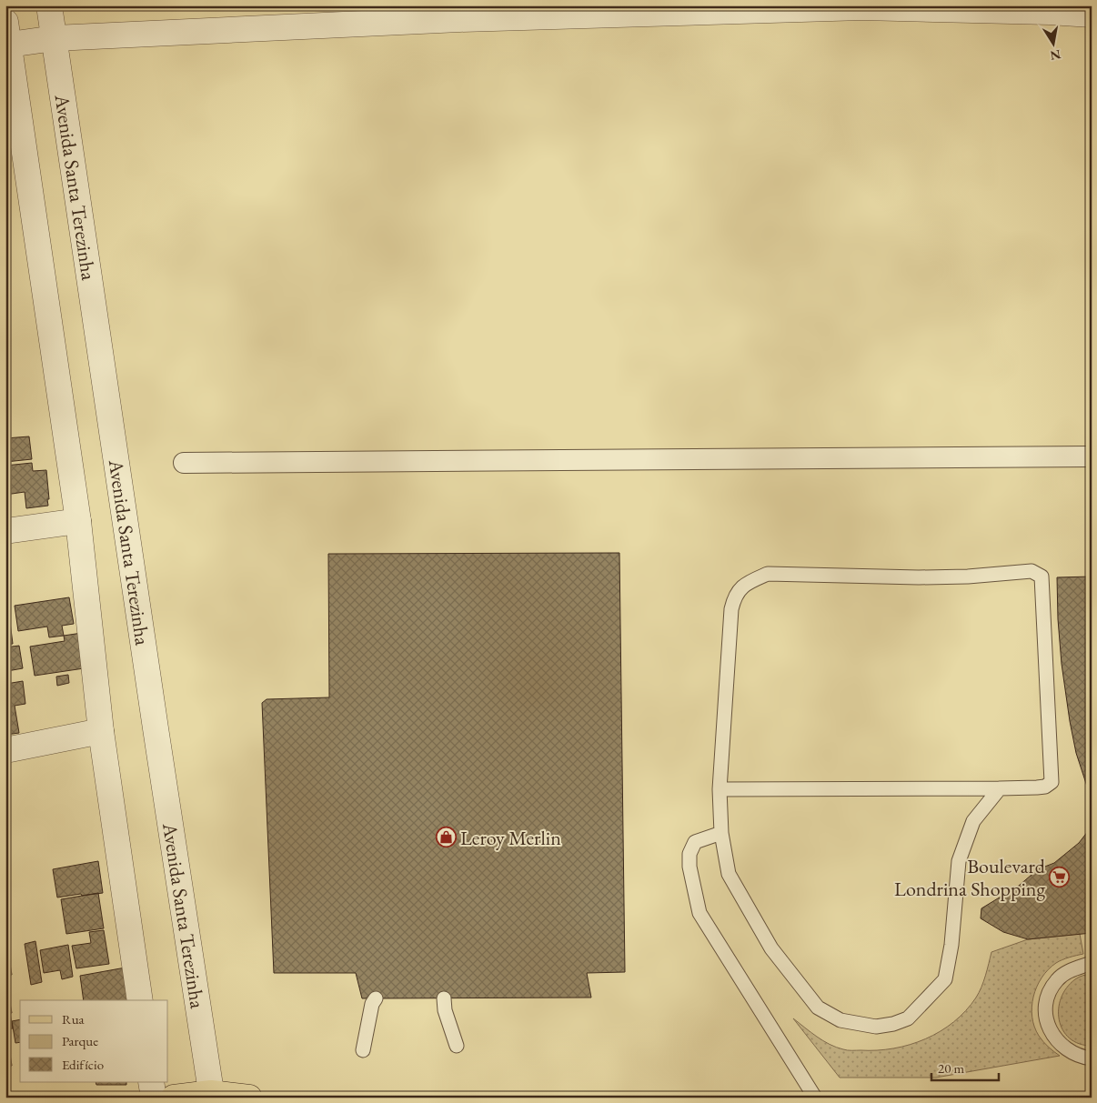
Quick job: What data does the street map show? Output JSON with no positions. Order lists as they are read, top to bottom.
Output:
{
  "streets": {
    "street": ["Avenida Santa Terezinha"]
  },
  "places": {
    "shop": ["Leroy Merlin"],
    "supermarket": ["Boulevard Londrina Shopping"]
  },
  "legend": ["Rua", "Parque", "Edifício"],
  "scale_bar": "20 m",
  "north": "bottom"
}
